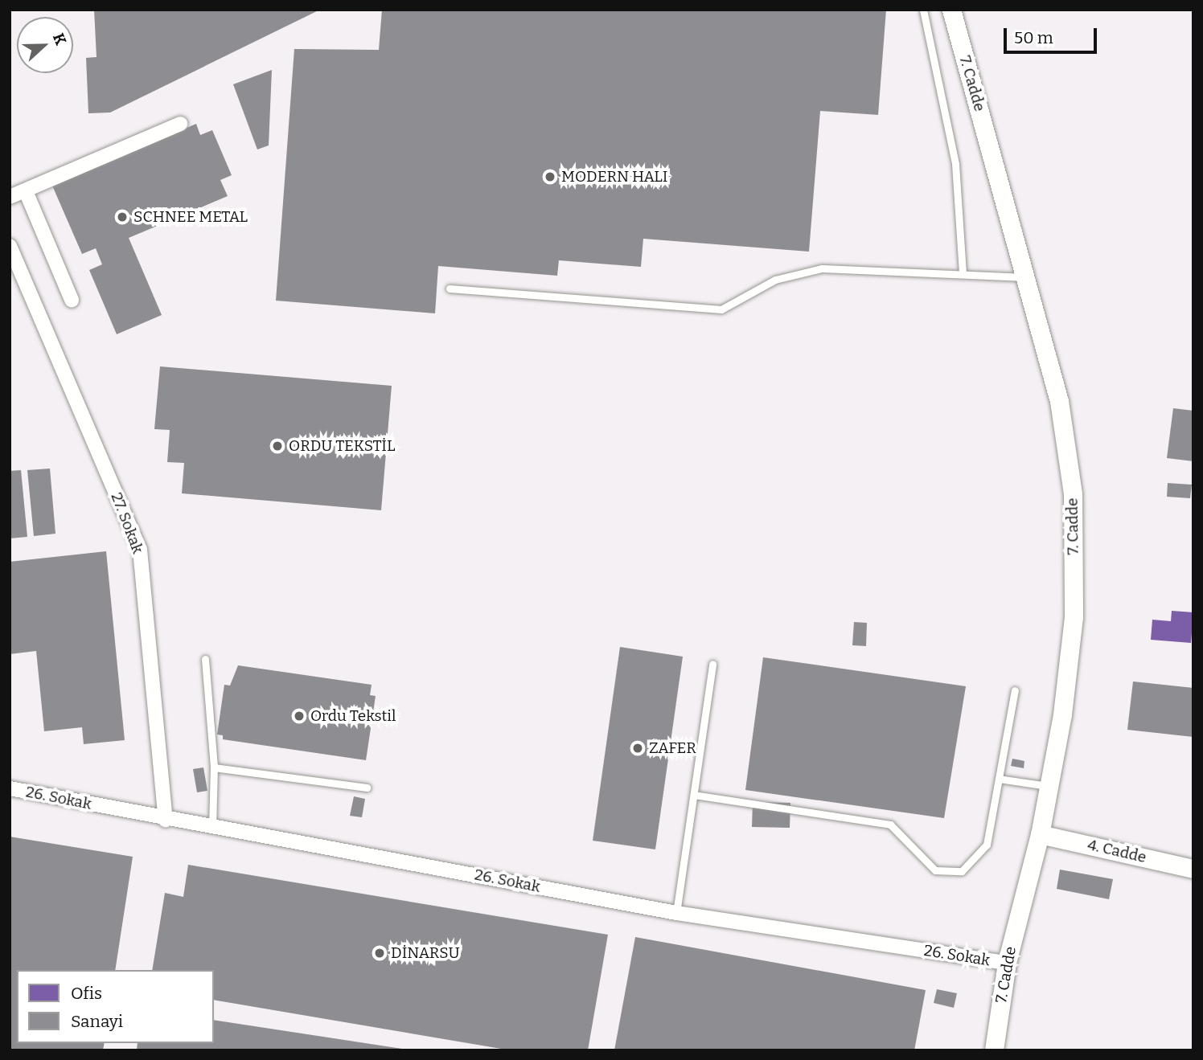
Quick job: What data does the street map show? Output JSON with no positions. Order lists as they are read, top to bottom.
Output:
{
  "streets": {
    "street": [
      "7. Cadde",
      "27. Sokak",
      "26. Sokak",
      "4. Cadde"
    ]
  },
  "crossings": [
    ["7. Cadde", "26. Sokak"],
    ["7. Cadde", "4. Cadde"],
    ["27. Sokak", "26. Sokak"]
  ],
  "places": [
    "MODERN HALI",
    "SCHNEE METAL",
    "ORDU TEKSTİL",
    "Ordu Tekstil",
    "ZAFER",
    "DİNARSU"
  ],
  "legend": ["Ofis", "Sanayi"],
  "scale_bar": "50 m",
  "north": "right"
}
